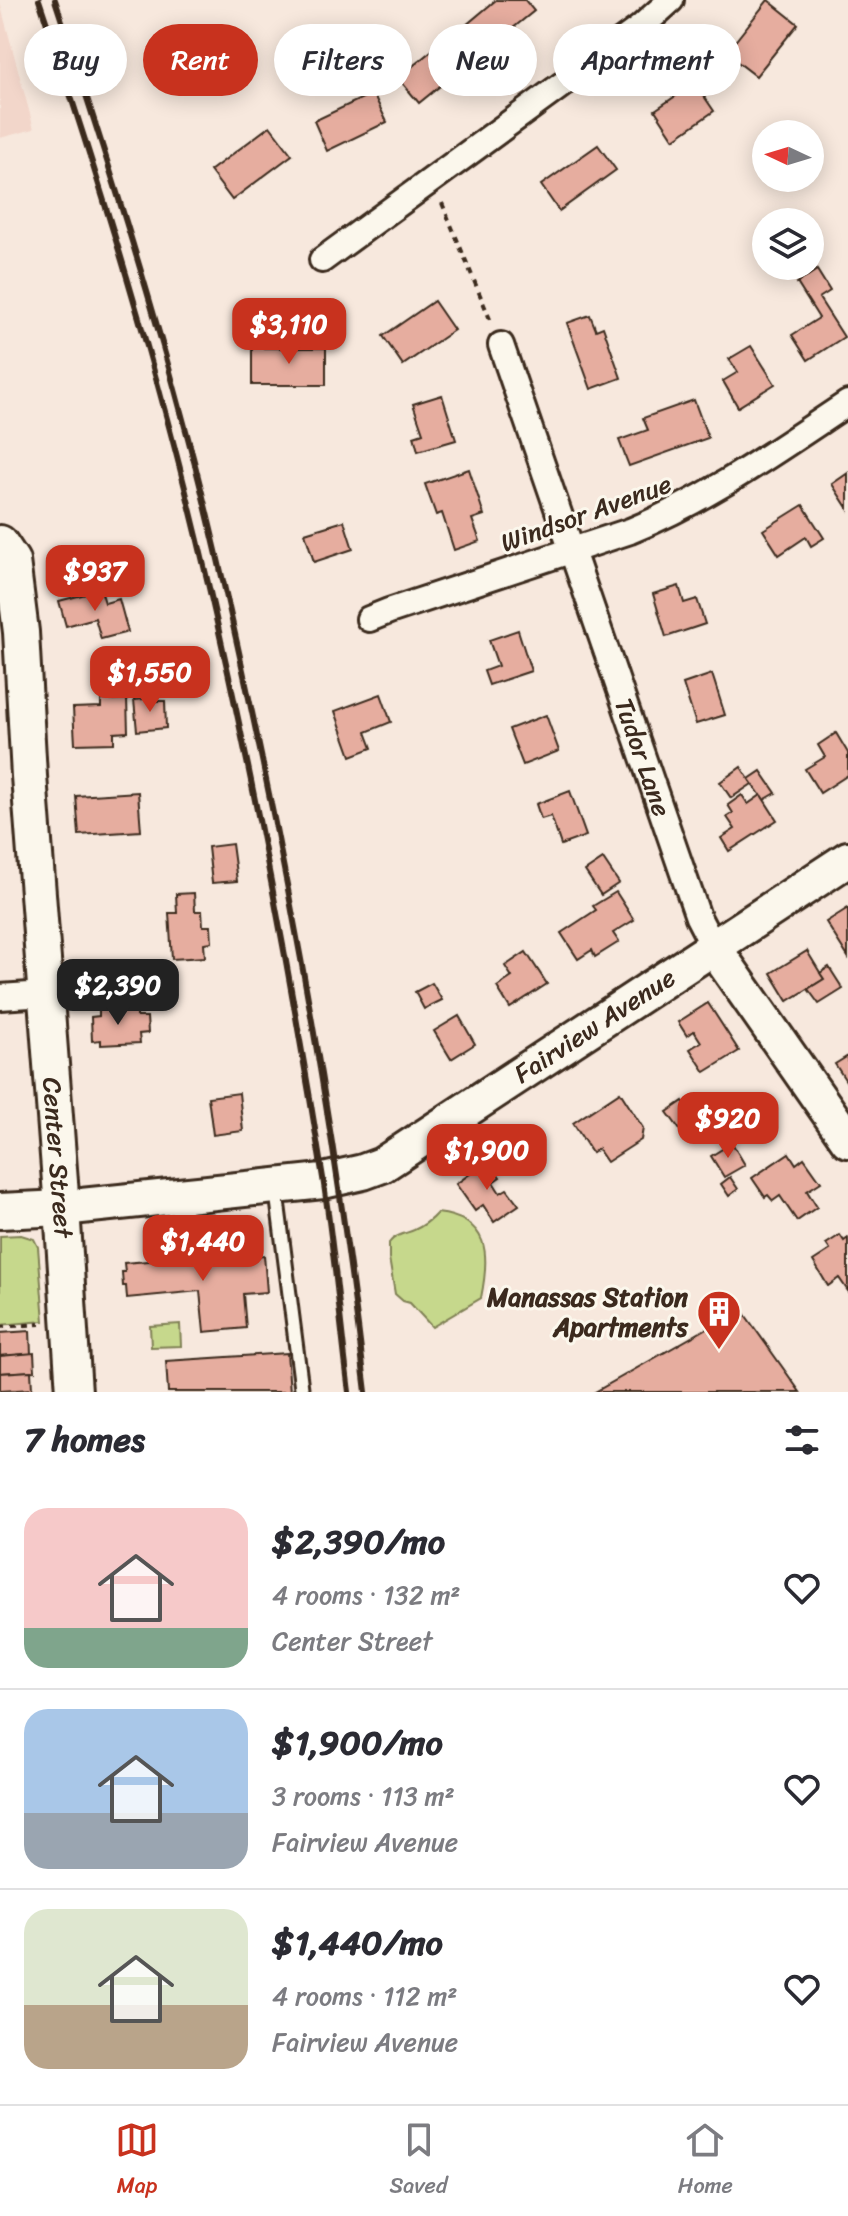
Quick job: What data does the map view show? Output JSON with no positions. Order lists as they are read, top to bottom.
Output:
{
  "streets": {
    "main road": ["Tudor Lane", "Fairview Avenue", "Center Street"],
    "street": ["Windsor Avenue"]
  },
  "crossings": [
    ["Windsor Avenue", "Tudor Lane"],
    ["Tudor Lane", "Fairview Avenue"],
    ["Fairview Avenue", "Center Street"]
  ],
  "places": {
    "building": ["Manassas Station Apartments"]
  },
  "north": "left",
  "page": {
    "chip": [
      "Buy",
      "Rent",
      "Filters",
      "New",
      "Apartment"
    ],
    "price": [
      "$3,110",
      "$937",
      "$1,550",
      "$2,390",
      "$920",
      "$1,900",
      "$1,440"
    ],
    "heading": "7 homes",
    "list": [
      {
        "name": "$2,390/mo",
        "note": "4 rooms · 132 m² · Center Street"
      },
      {
        "name": "$1,900/mo",
        "note": "3 rooms · 113 m² · Fairview Avenue"
      },
      {
        "name": "$1,440/mo",
        "note": "4 rooms · 112 m² · Fairview Avenue"
      }
    ],
    "tabs": ["Map", "Saved", "Home"]
  }
}
